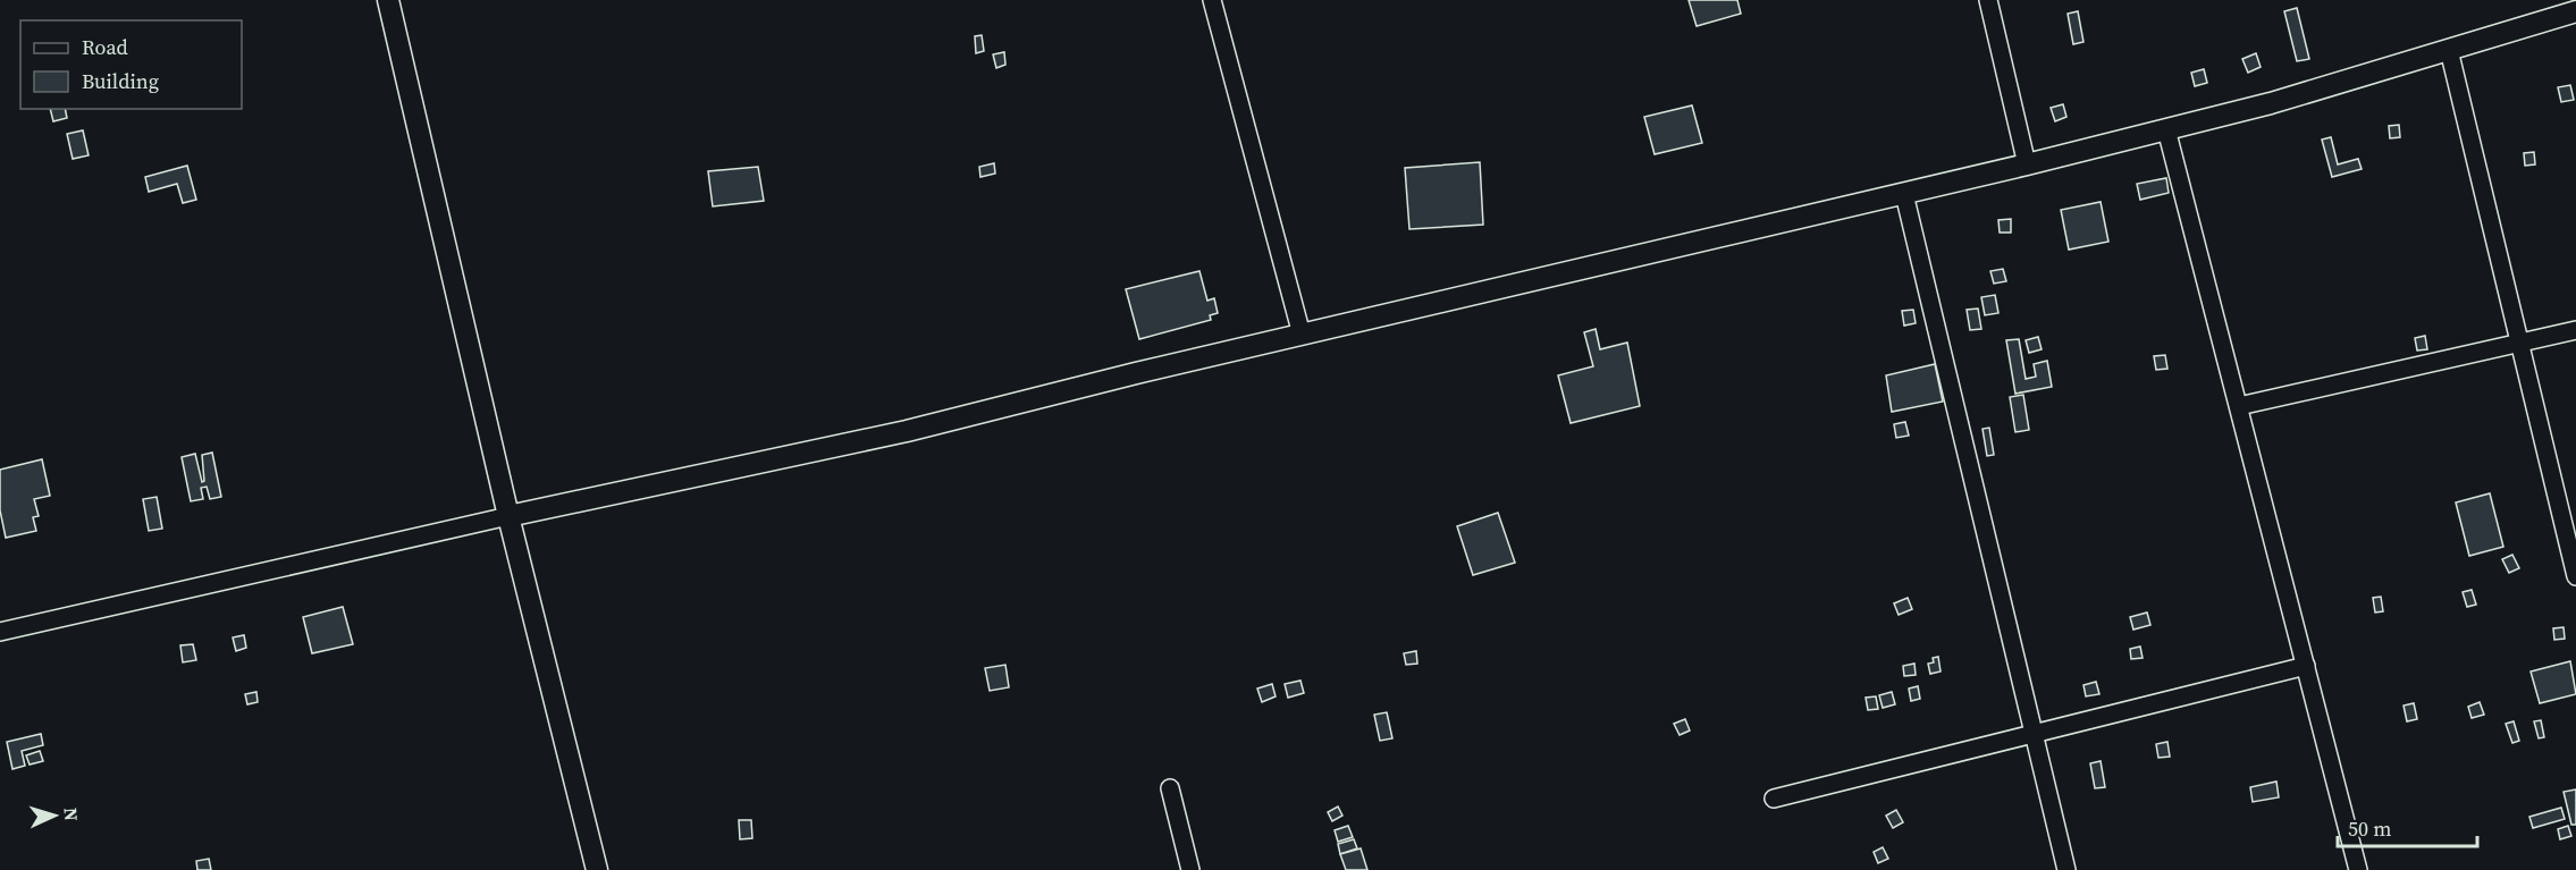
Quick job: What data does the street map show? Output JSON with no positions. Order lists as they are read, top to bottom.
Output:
{
  "legend": ["Road", "Building"],
  "scale_bar": "50 m",
  "north": "right"
}
